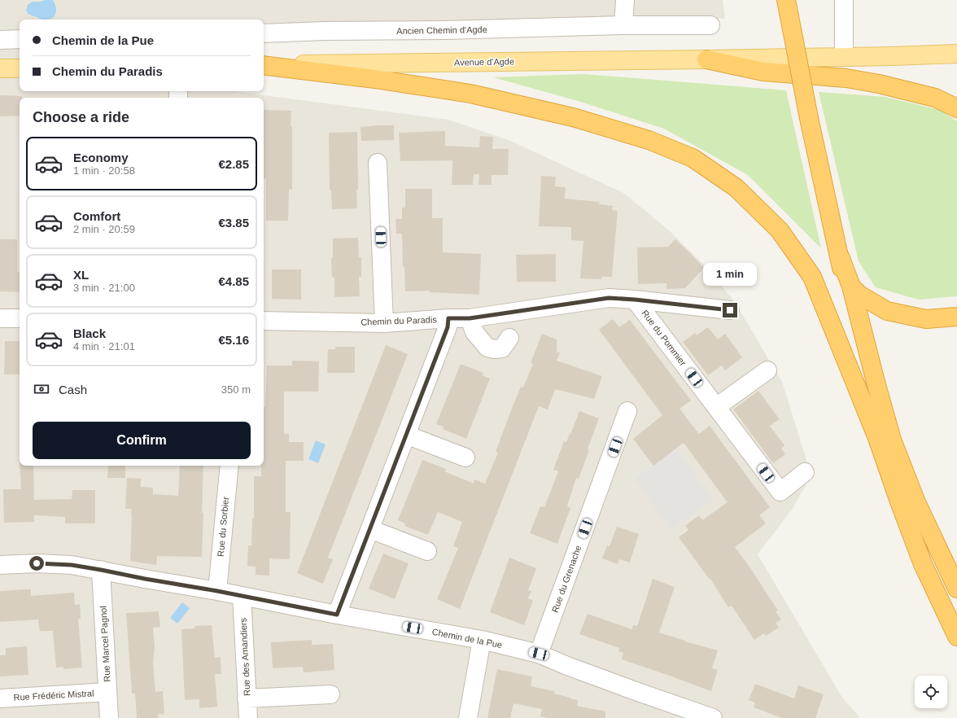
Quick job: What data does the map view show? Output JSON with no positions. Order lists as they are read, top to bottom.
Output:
{
  "streets": {
    "main road": ["Avenue d'Agde"],
    "street": [
      "Ancien Chemin d'Agde",
      "Chemin du Paradis",
      "Rue du Pommier",
      "Rue du Sorbier",
      "Rue du Grenache",
      "Chemin de la Pue",
      "Rue Marcel Pagnol",
      "Rue des Amandiers",
      "Rue Frédéric Mistral"
    ]
  },
  "crossings": [
    ["Chemin du Paradis", "Rue du Pommier"],
    ["Rue du Sorbier", "Chemin de la Pue"],
    ["Rue du Grenache", "Chemin de la Pue"],
    ["Chemin de la Pue", "Rue Marcel Pagnol"],
    ["Chemin de la Pue", "Rue des Amandiers"],
    ["Rue Marcel Pagnol", "Rue Frédéric Mistral"]
  ],
  "page": {
    "banner": ["Chemin de la Pue", "Chemin du Paradis"],
    "heading": "Choose a ride",
    "list": [
      {
        "name": "Economy",
        "note": "1 min · 20:58",
        "value": "€2.85"
      },
      {
        "name": "Comfort",
        "note": "2 min · 20:59",
        "value": "€3.85"
      },
      {
        "name": "XL",
        "note": "3 min · 21:00",
        "value": "€4.85"
      },
      {
        "name": "Black",
        "note": "4 min · 21:01",
        "value": "€5.16"
      }
    ],
    "bubble": "1 min",
    "pay": ["Cash", "350 m"],
    "buttons": "Confirm"
  }
}
